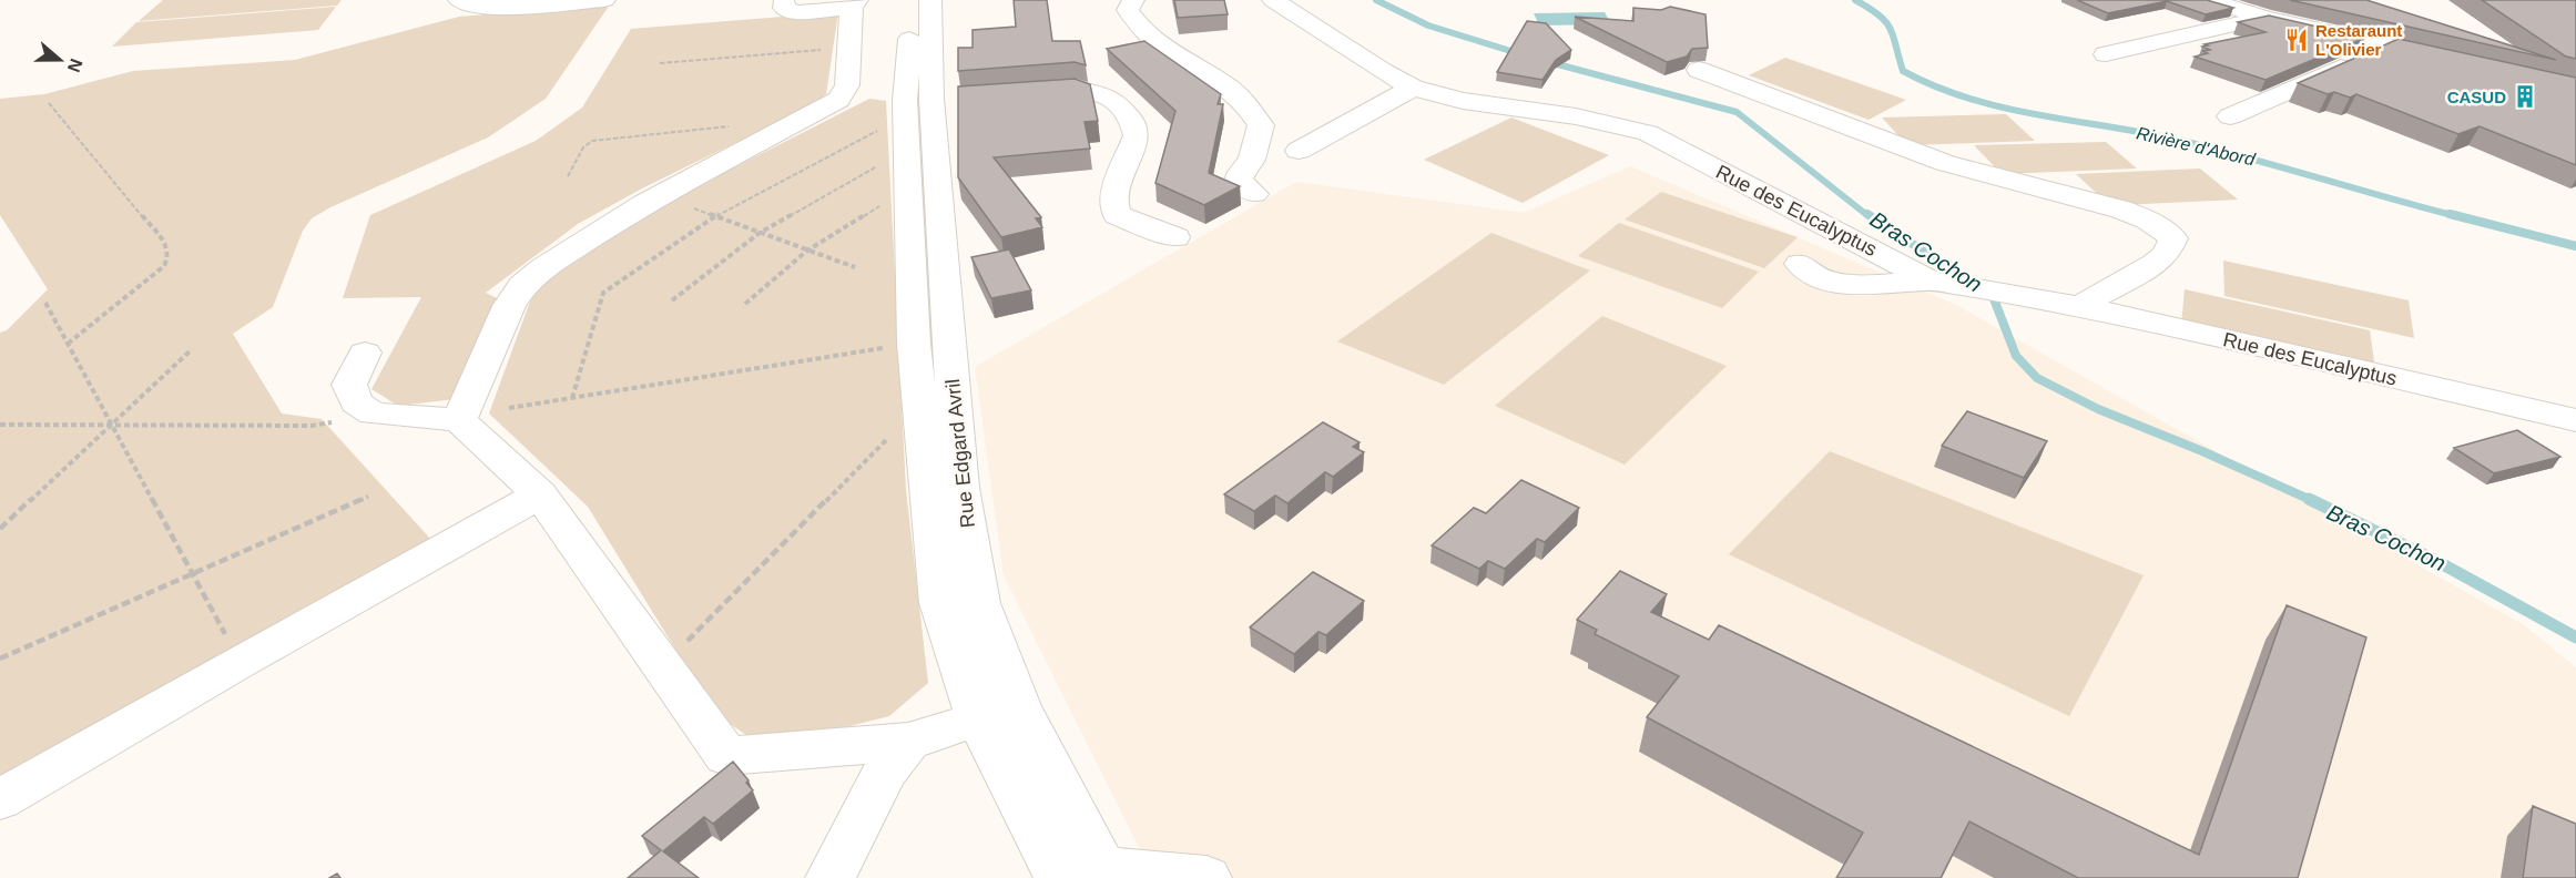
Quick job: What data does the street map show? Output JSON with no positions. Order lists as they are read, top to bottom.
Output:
{
  "streets": {
    "street": ["Rue des Eucalyptus", "Rue Edgard Avril"]
  },
  "water": ["Rivière d'Abord", "Bras Cochon"],
  "places": {
    "restaurant": ["Restaraunt L'Olivier"],
    "building": ["CASUD"]
  },
  "north": "right"
}
